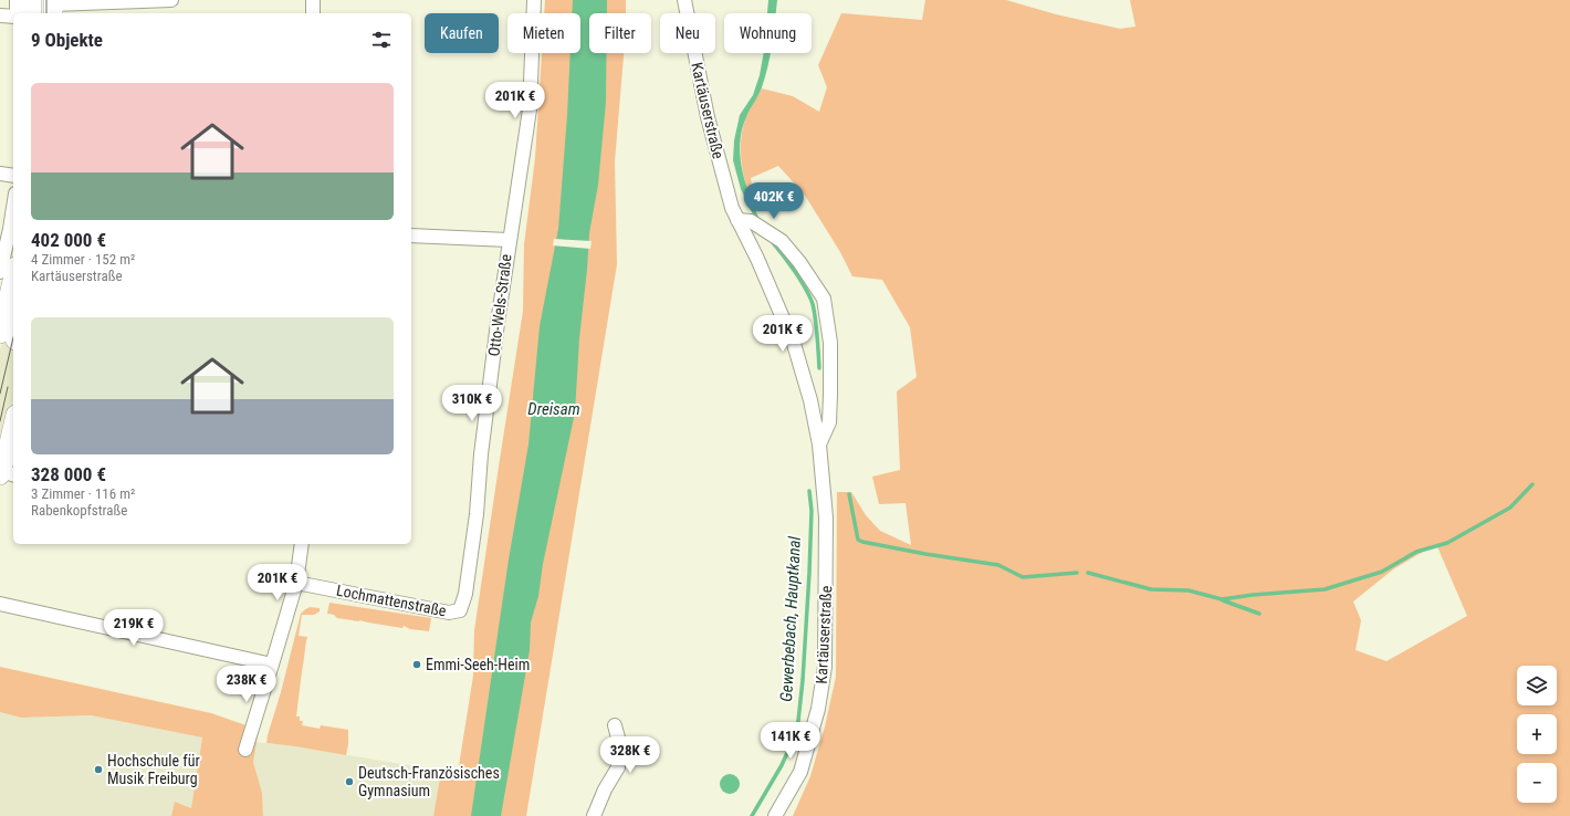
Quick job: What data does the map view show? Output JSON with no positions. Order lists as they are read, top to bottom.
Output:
{
  "streets": {
    "street": ["Kartäuserstraße", "Otto-Wels-Straße", "Lochmattenstraße"]
  },
  "crossings": [
    ["Otto-Wels-Straße", "Lochmattenstraße"]
  ],
  "water": ["Dreisam", "Gewerbebach, Hauptkanal"],
  "places": ["Emmi-Seeh-Heim", "Hochschule für Musik Freiburg", "Deutsch-Französisches Gymnasium"],
  "page": {
    "chip": [
      "Kaufen",
      "Mieten",
      "Filter",
      "Neu",
      "Wohnung"
    ],
    "heading": "9 Objekte",
    "list": [
      {
        "name": "402 000 €",
        "note": "4 Zimmer · 152 m² · Kartäuserstraße"
      },
      {
        "name": "328 000 €",
        "note": "3 Zimmer · 116 m² · Rabenkopfstraße"
      }
    ],
    "price": [
      "201K €",
      "402K €",
      "201K €",
      "310K €",
      "201K €",
      "219K €",
      "238K €",
      "141K €",
      "328K €"
    ],
    "map_buttons": ["+", "−"]
  }
}
